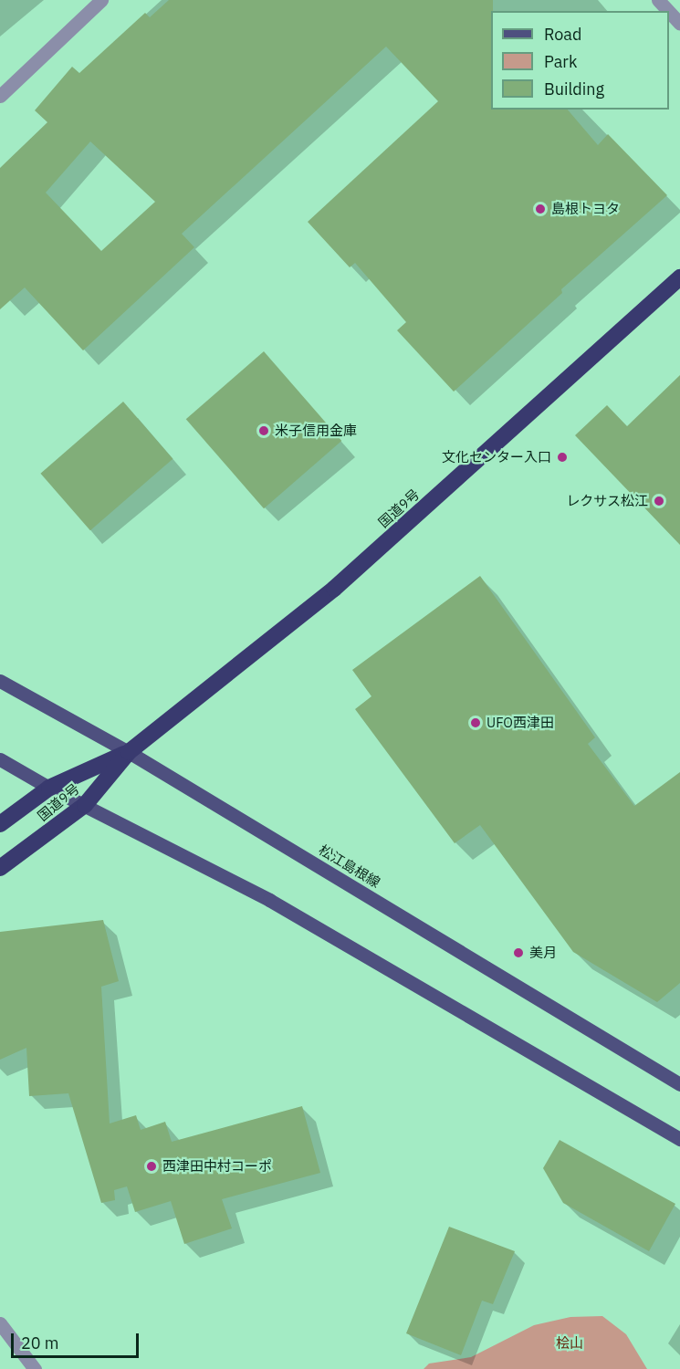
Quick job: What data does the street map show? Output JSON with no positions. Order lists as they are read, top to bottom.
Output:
{
  "streets": {
    "highway": ["国道9号"],
    "main road": ["松江島根線"]
  },
  "crossings": [
    ["国道9号", "松江島根線"]
  ],
  "parks": ["桧山"],
  "places": [
    "島根トヨタ",
    "米子信用金庫",
    "文化センター入口",
    "レクサス松江",
    "UFO西津田",
    "美月",
    "西津田中村コーポ"
  ],
  "legend": ["Road", "Park", "Building"],
  "scale_bar": "20 m"
}
